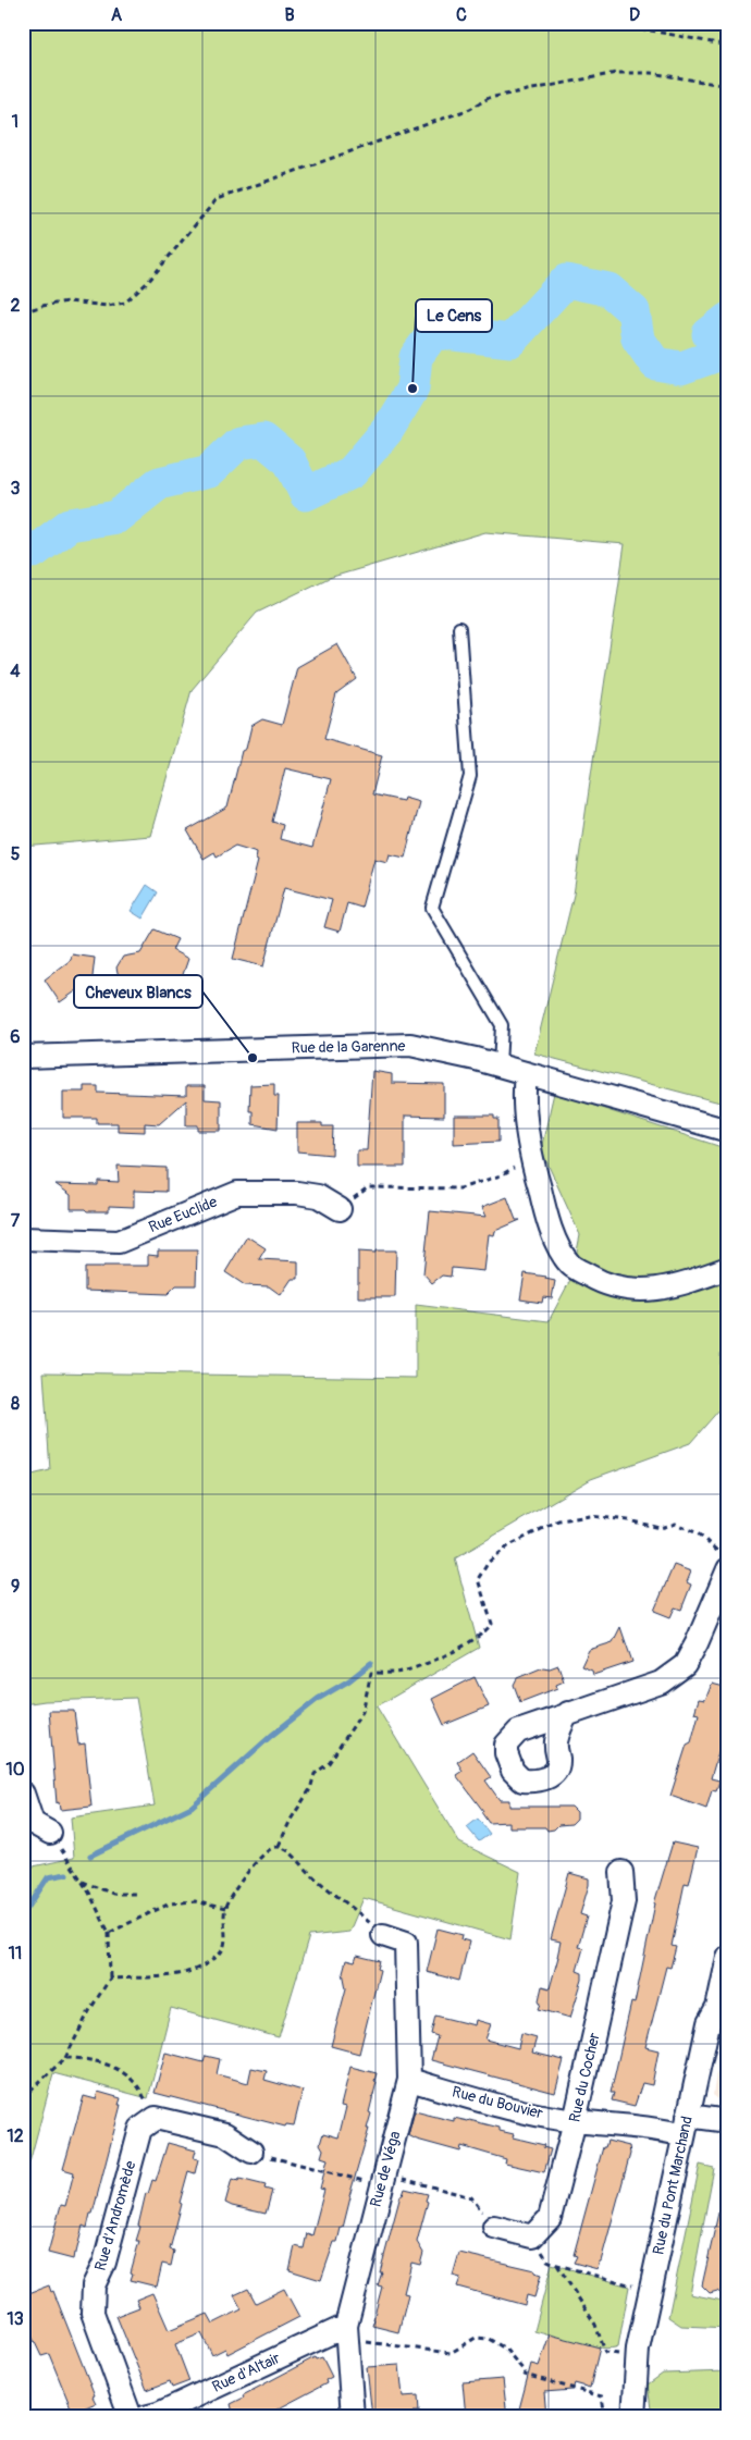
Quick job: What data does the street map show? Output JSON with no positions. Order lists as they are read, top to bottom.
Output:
{
  "streets": {
    "street": [
      "Rue de la Garenne",
      "Rue Euclide",
      "Rue du Cocher",
      "Rue du Bouvier",
      "Rue de Véga",
      "Rue du Pont Marchand",
      "Rue d'Andromède",
      "Rue d'Altair"
    ]
  },
  "crossings": [
    ["Rue du Cocher", "Rue du Bouvier"],
    ["Rue du Bouvier", "Rue de Véga"],
    ["Rue du Bouvier", "Rue du Pont Marchand"],
    ["Rue de Véga", "Rue d'Altair"]
  ],
  "places": ["Le Cens", "Cheveux Blancs"],
  "grid": {
    "columns": [
      "A",
      "B",
      "C",
      "D"
    ],
    "rows": [
      "1",
      "2",
      "3",
      "4",
      "5",
      "6",
      "7",
      "8",
      "9",
      "10",
      "11",
      "12",
      "13"
    ]
  }
}
